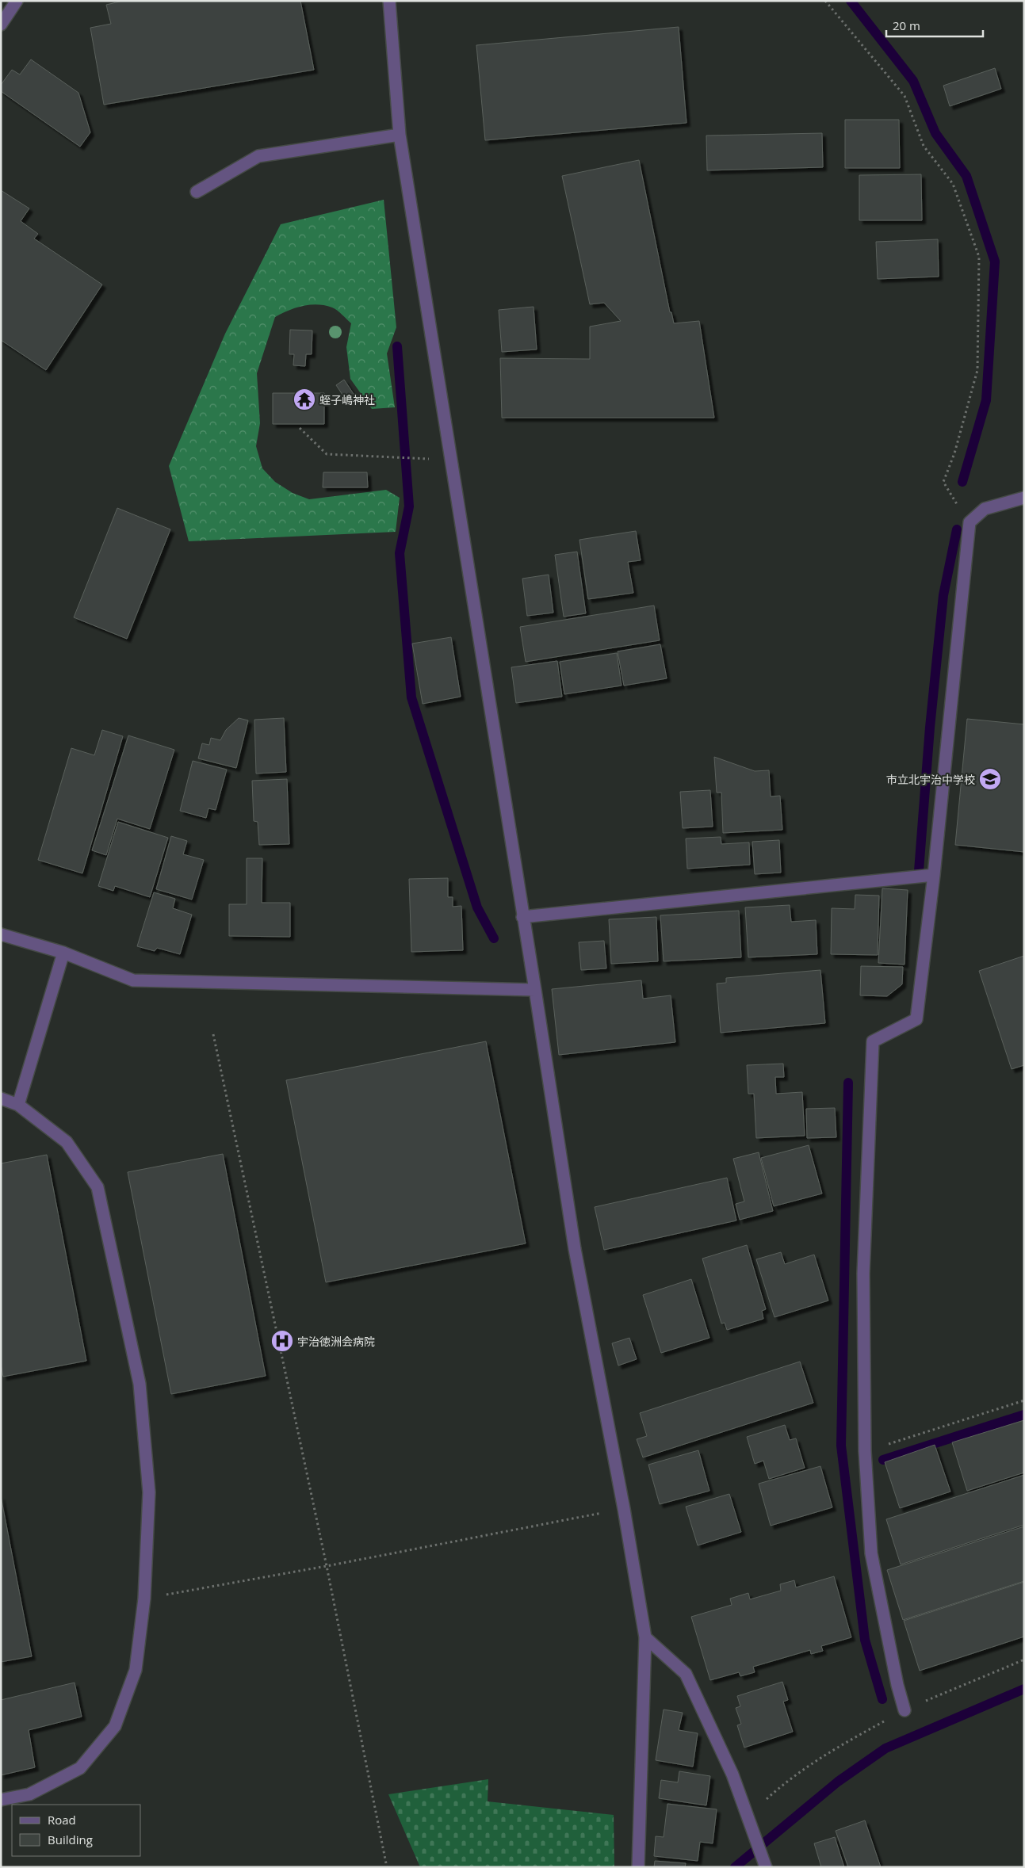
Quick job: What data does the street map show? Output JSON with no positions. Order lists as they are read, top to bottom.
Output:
{
  "places": {
    "temple": ["蛭子嶋神社"],
    "school or university": ["市立北宇治中学校"],
    "hospital": ["宇治徳洲会病院"]
  },
  "legend": ["Road", "Building"],
  "scale_bar": "20 m"
}
